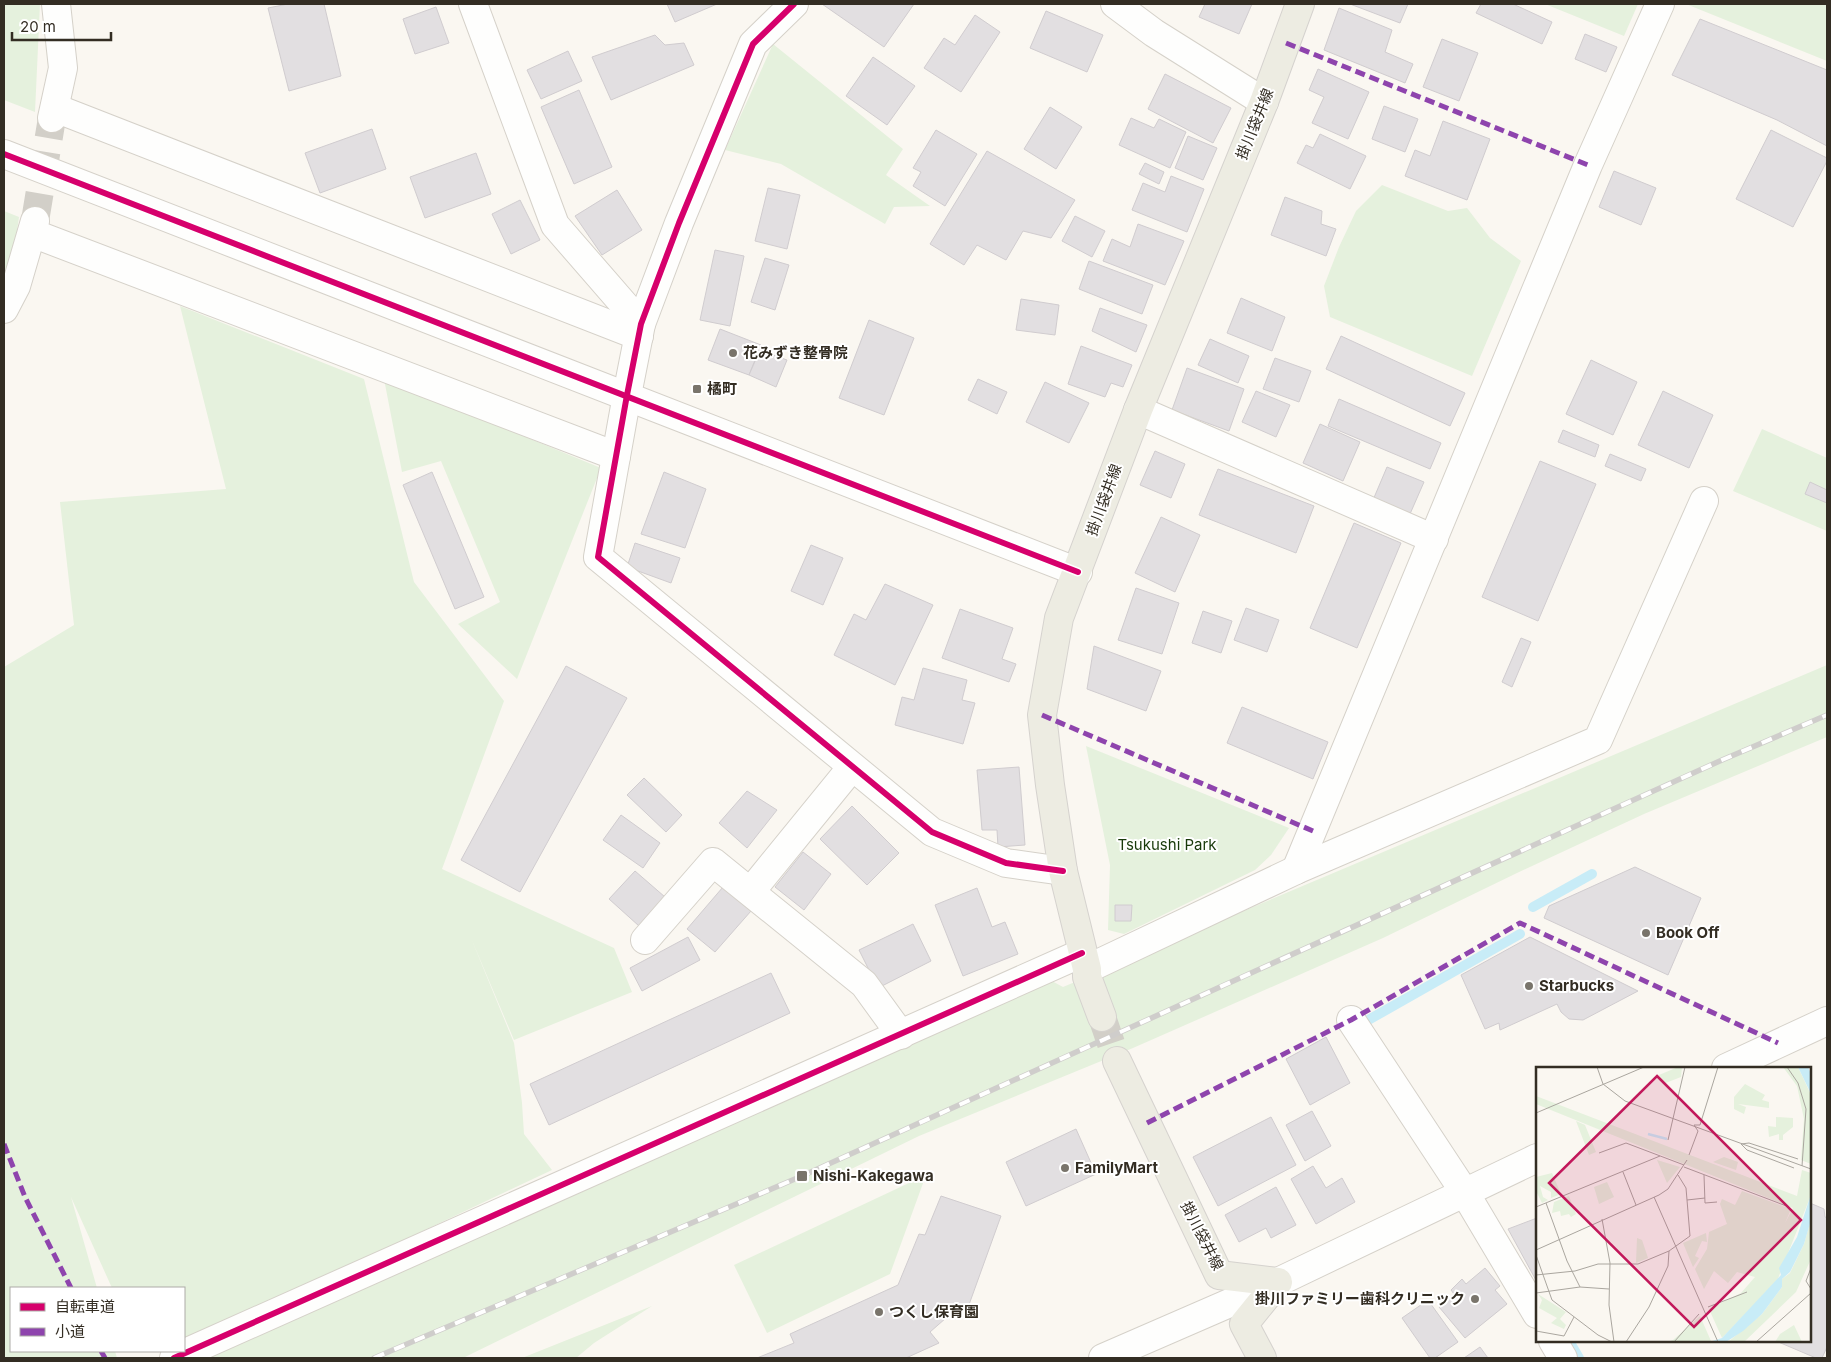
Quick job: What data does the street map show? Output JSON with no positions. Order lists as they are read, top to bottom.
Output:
{
  "streets": {
    "main road": ["掛川袋井線"]
  },
  "parks": ["Tsukushi Park"],
  "places": {
    "other": [
      "花みずき整骨院",
      "Book Off",
      "Starbucks",
      "FamilyMart",
      "掛川ファミリー歯科クリニック",
      "つくし保育園"
    ],
    "transit": ["橘町", "Nishi-Kakegawa"]
  },
  "legend": ["自転車道", "小道"],
  "scale_bar": "20 m"
}
